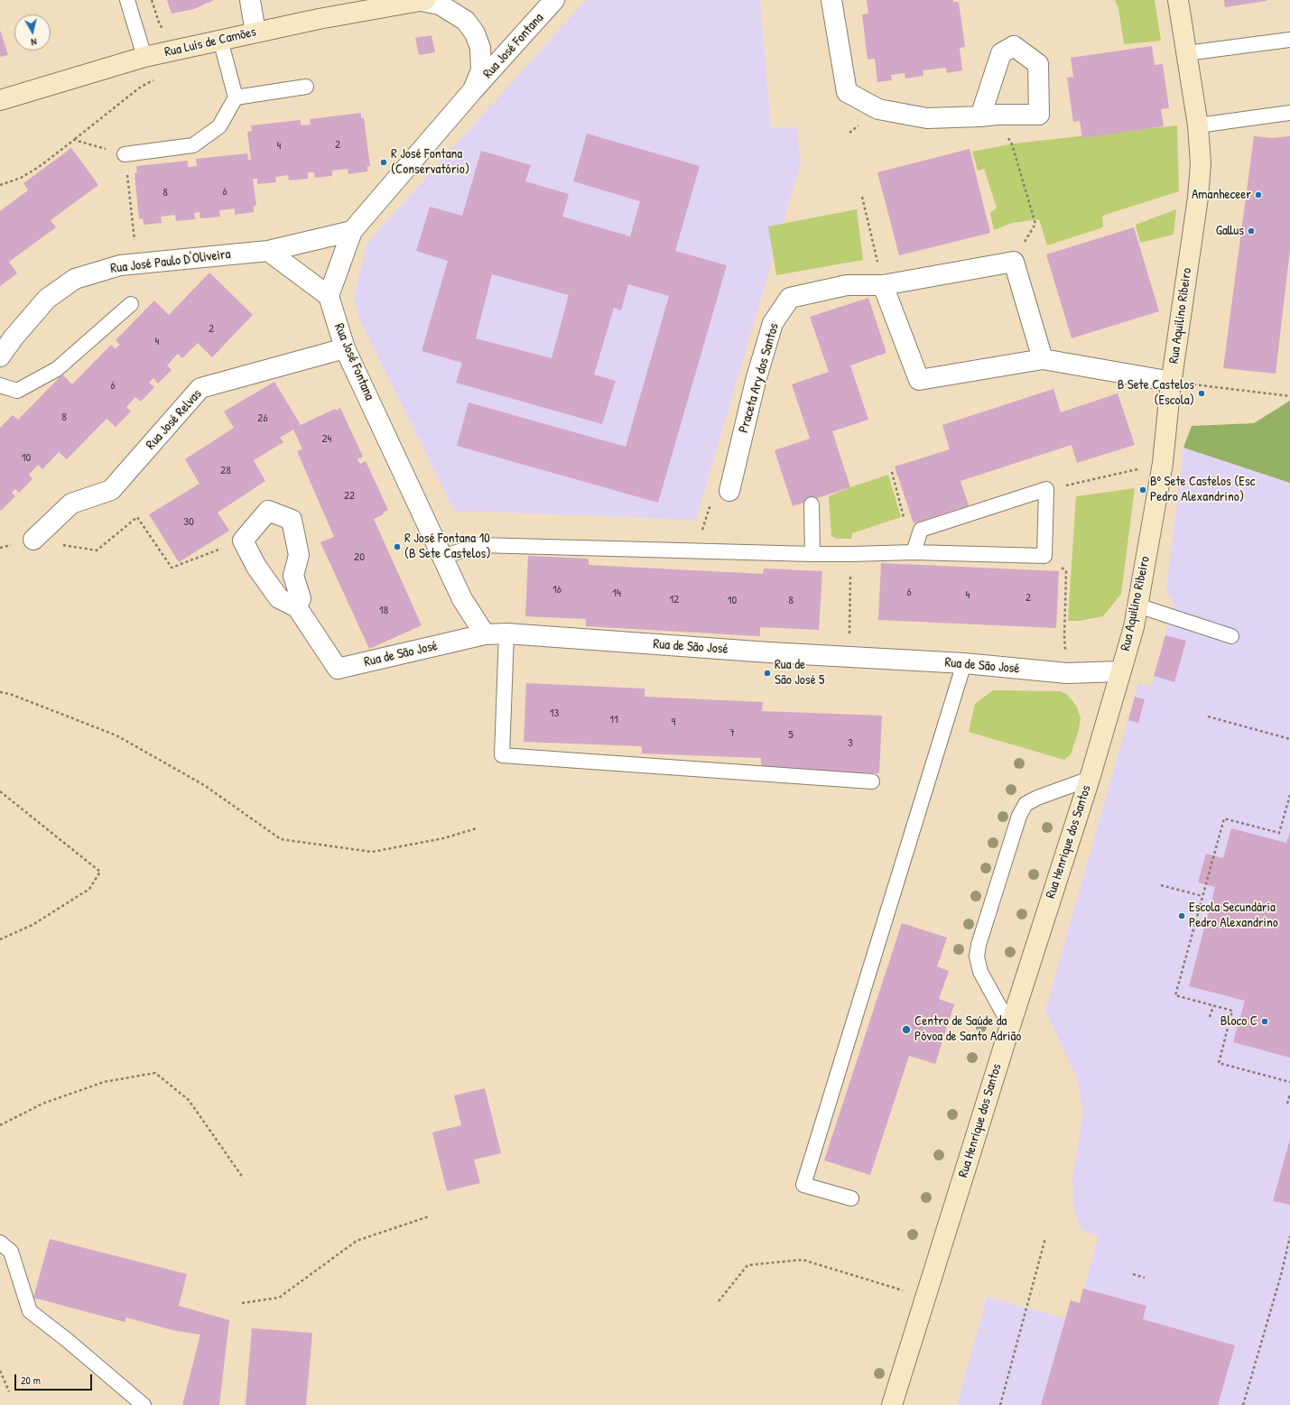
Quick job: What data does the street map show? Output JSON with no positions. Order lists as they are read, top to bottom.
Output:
{
  "streets": {
    "street": [
      "Rua Luís de Camões",
      "Rua José Fontana",
      "Rua José Paulo D'Oliveira",
      "Rua Aquilino Ribeiro",
      "Praceta Ary dos Santos",
      "Rua José Relvas",
      "Rua de São José",
      "Rua Henrique dos Santos"
    ]
  },
  "crossings": [
    ["Rua Luís de Camões", "Rua José Fontana"],
    ["Rua José Fontana", "Rua José Paulo D'Oliveira"],
    ["Rua José Fontana", "Rua José Relvas"],
    ["Rua José Fontana", "Rua de São José"],
    ["Rua Aquilino Ribeiro", "Rua de São José"],
    ["Rua Aquilino Ribeiro", "Rua Henrique dos Santos"],
    ["Rua de São José", "Rua Henrique dos Santos"]
  ],
  "places": [
    "R José Fontana (Conservatório)",
    "Amanheceer",
    "Gallus",
    "B Sete Castelos (Escola)",
    "Bº Sete Castelos (Esc Pedro Alexandrino)",
    "R José Fontana 10 (B Sete Castelos)",
    "Rua de São José 5",
    "Escola Secundária Pedro Alexandrino",
    "Bloco C",
    "Centro de Saúde da Póvoa de Santo Adrião"
  ],
  "house_numbers": [
    "2",
    "4",
    "6",
    "8",
    "2",
    "4",
    "6",
    "8",
    "26",
    "24",
    "10",
    "28",
    "22",
    "30",
    "20",
    "16",
    "6",
    "14",
    "4",
    "2",
    "12",
    "10",
    "8",
    "18",
    "13",
    "11",
    "9",
    "7",
    "5",
    "3"
  ],
  "scale_bar": "20 m",
  "north": "bottom"
}
